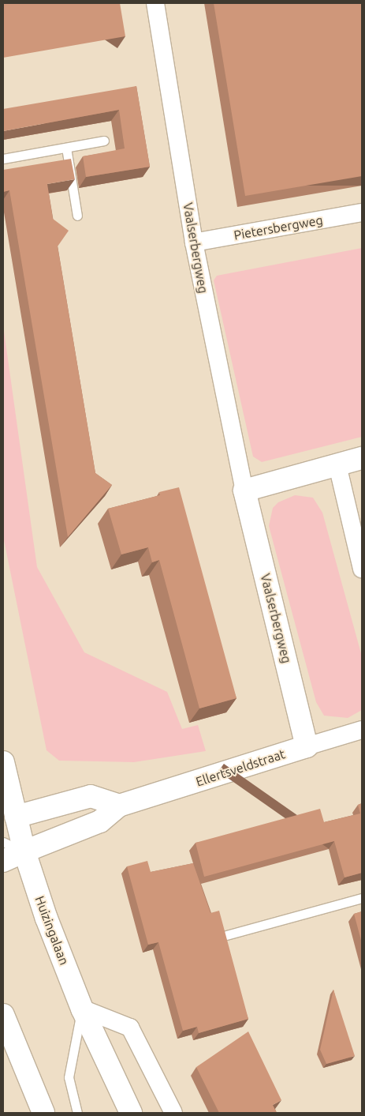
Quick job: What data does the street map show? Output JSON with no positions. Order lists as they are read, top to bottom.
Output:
{
  "streets": {
    "street": [
      "Pietersbergweg",
      "Vaalserbergweg",
      "Ellertsveldstraat",
      "Huizingalaan"
    ]
  },
  "crossings": [
    ["Pietersbergweg", "Vaalserbergweg"],
    ["Vaalserbergweg", "Ellertsveldstraat"],
    ["Ellertsveldstraat", "Huizingalaan"]
  ]
}
